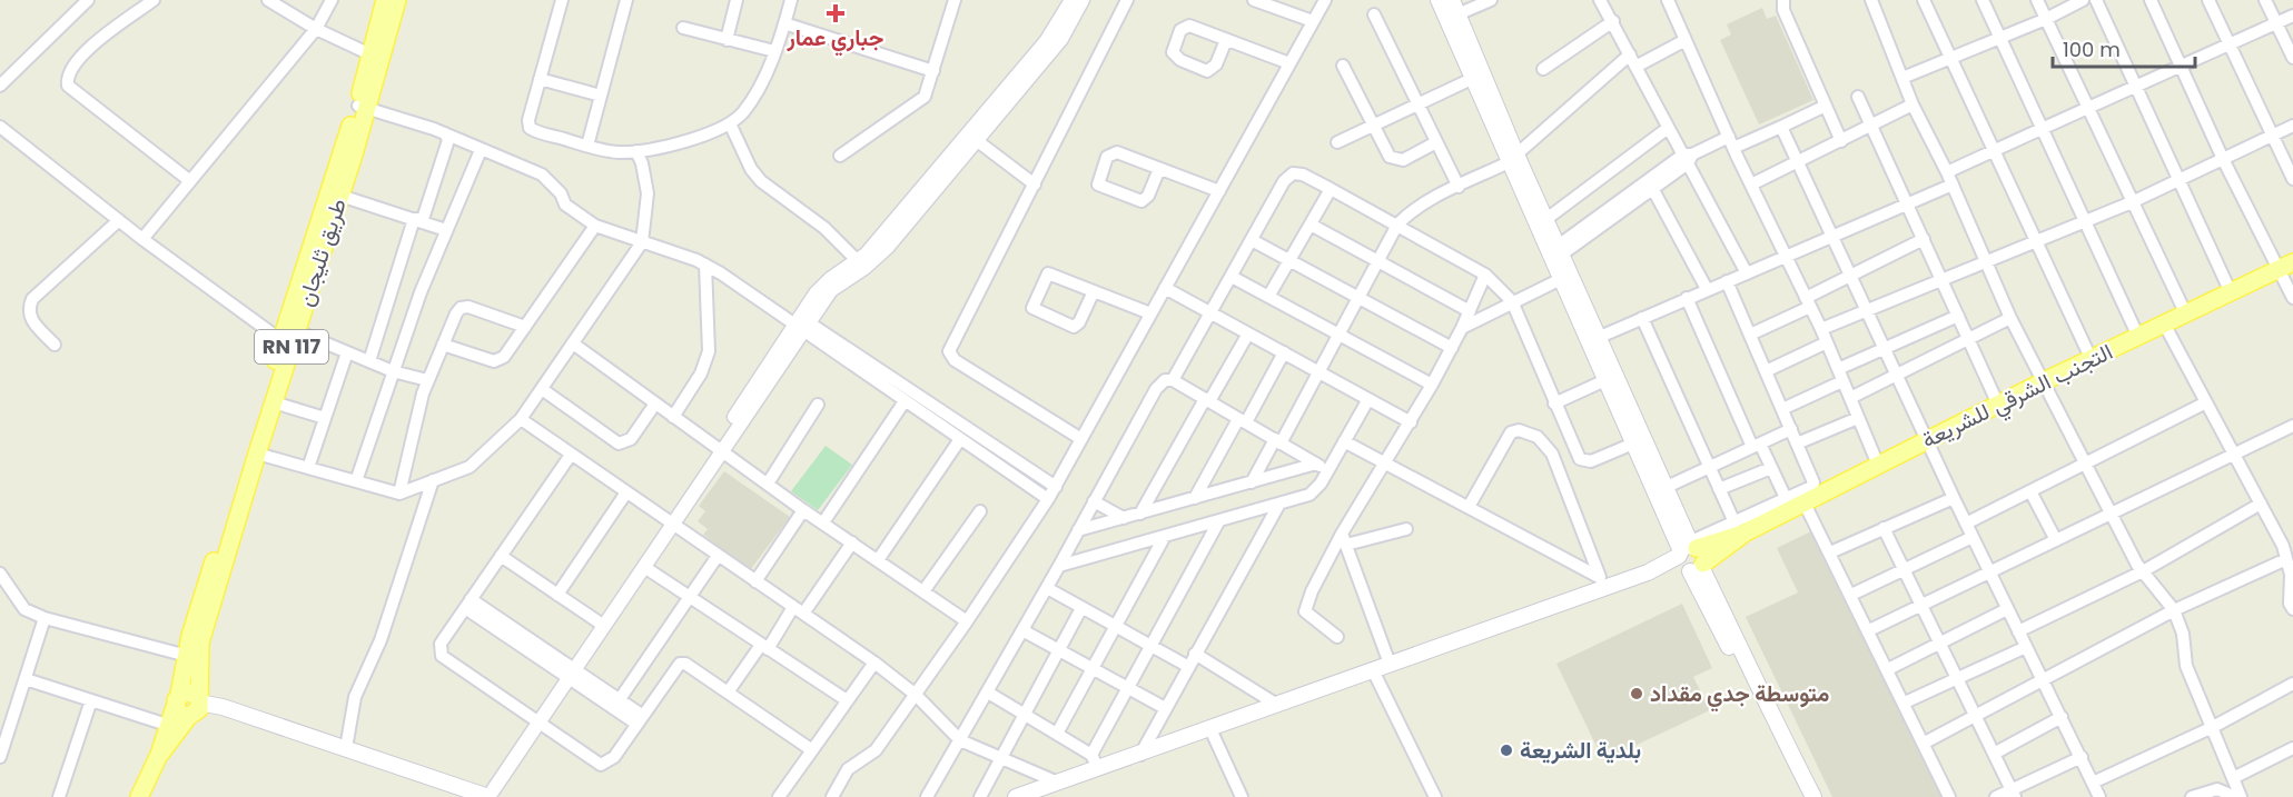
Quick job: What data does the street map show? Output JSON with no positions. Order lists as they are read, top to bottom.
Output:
{
  "streets": {
    "main road": ["طريق ثليجان", "RN 117", "التجنب الشرقي للشريعة"]
  },
  "places": {
    "health": ["جباري عمار"],
    "other": ["متوسطة جدي مقداد", "بلدية الشريعة"]
  },
  "scale_bar": "100 m"
}
